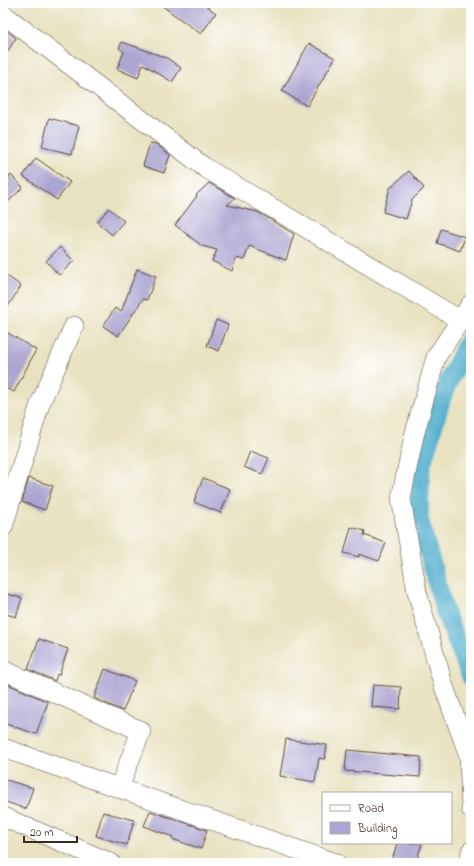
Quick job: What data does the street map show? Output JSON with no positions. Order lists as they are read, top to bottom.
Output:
{
  "legend": ["Road", "Building"],
  "scale_bar": "20 m"
}
